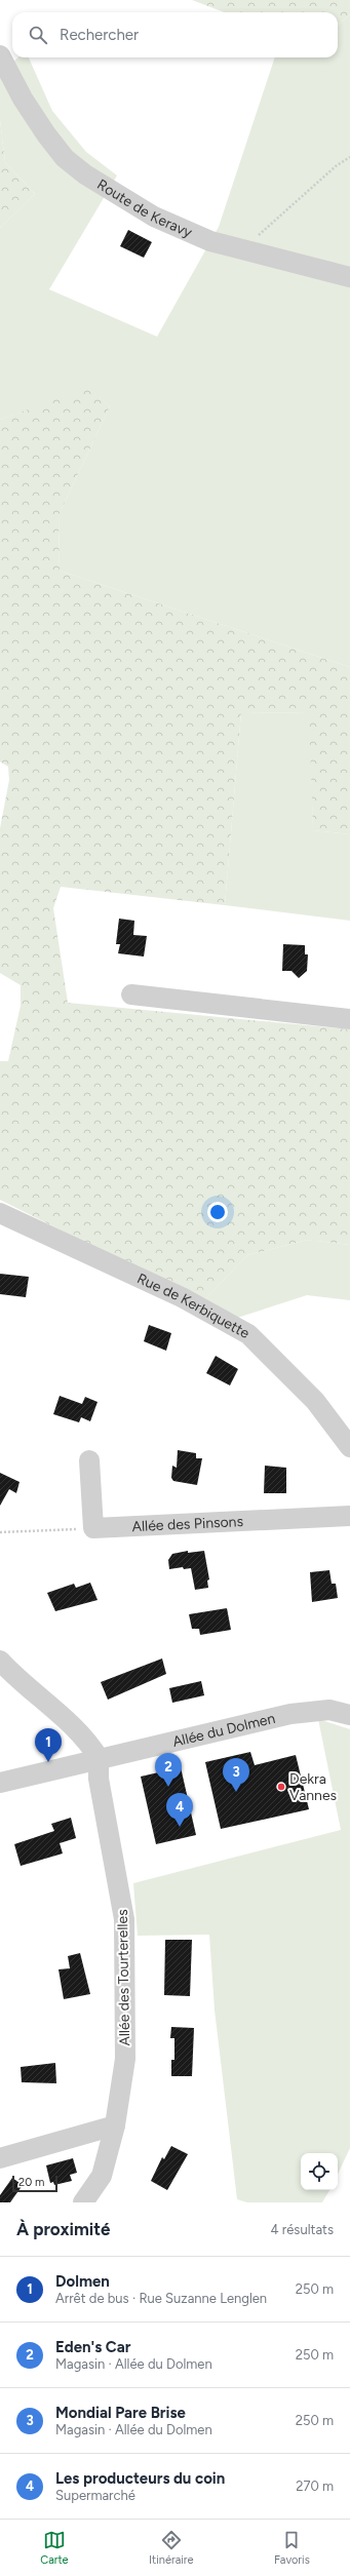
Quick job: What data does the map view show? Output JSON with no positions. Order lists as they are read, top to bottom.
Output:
{
  "streets": {
    "street": [
      "Route de Keravy",
      "Rue de Kerbiquette",
      "Allée des Pinsons",
      "Allée du Dolmen",
      "Allée des Tourterelles"
    ]
  },
  "crossings": [
    ["Allée du Dolmen", "Allée des Tourterelles"]
  ],
  "places": ["Dekra Vannes"],
  "scale_bar": "20 m",
  "page": {
    "search": "Rechercher",
    "pins": [
      "1",
      "2",
      "3",
      "4"
    ],
    "scale": "20 m",
    "heading": ["À proximité", "4 résultats"],
    "list": [
      {
        "mark": "1",
        "name": "Dolmen",
        "note": "Arrêt de bus · Rue Suzanne Lenglen",
        "value": "250 m"
      },
      {
        "mark": "2",
        "name": "Eden's Car",
        "note": "Magasin · Allée du Dolmen",
        "value": "250 m"
      },
      {
        "mark": "3",
        "name": "Mondial Pare Brise",
        "note": "Magasin · Allée du Dolmen",
        "value": "250 m"
      },
      {
        "mark": "4",
        "name": "Les producteurs du coin",
        "note": "Supermarché",
        "value": "270 m"
      }
    ],
    "nav": ["Carte", "Itinéraire", "Favoris"]
  }
}
